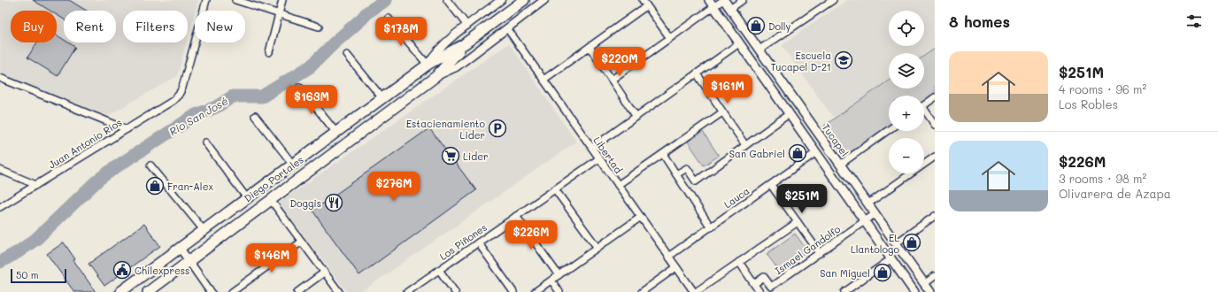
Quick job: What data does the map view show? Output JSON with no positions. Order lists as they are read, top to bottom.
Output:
{
  "streets": {
    "main road": ["Tucapel", "Diego Portales"],
    "street": [
      "Juan Antonio Ríos",
      "Libertad",
      "Lauca",
      "Los Piñones",
      "Ismael Gandolfo"
    ]
  },
  "crossings": [
    ["Tucapel", "Ismael Gandolfo"],
    ["Libertad", "Diego Portales"],
    ["Libertad", "Lauca"],
    ["Libertad", "Los Piñones"]
  ],
  "water": ["Río San José"],
  "places": {
    "shop": [
      "Dolly",
      "San Gabriel",
      "Fran-Alex",
      "EL Llantologo",
      "San Miguel"
    ],
    "school or university": ["Escuela Tucapel D-21"],
    "parking": ["Estacienamiento Lider"],
    "supermarket": ["Lider"],
    "restaurant": ["Doggis"],
    "public building": ["Chilexpress"]
  },
  "scale_bar": "50 m",
  "page": {
    "heading": "8 homes",
    "map_buttons": ["+", "−"],
    "chip": [
      "Buy",
      "Rent",
      "Filters",
      "New"
    ],
    "price": [
      "$178M",
      "$220M",
      "$161M",
      "$163M",
      "$276M",
      "$251M",
      "$226M",
      "$146M"
    ],
    "list": [
      {
        "name": "$251M",
        "note": "4 rooms · 96 m² · Los Robles"
      },
      {
        "name": "$226M",
        "note": "3 rooms · 98 m² · Olivarera de Azapa"
      }
    ],
    "scale": "50 m"
  }
}
